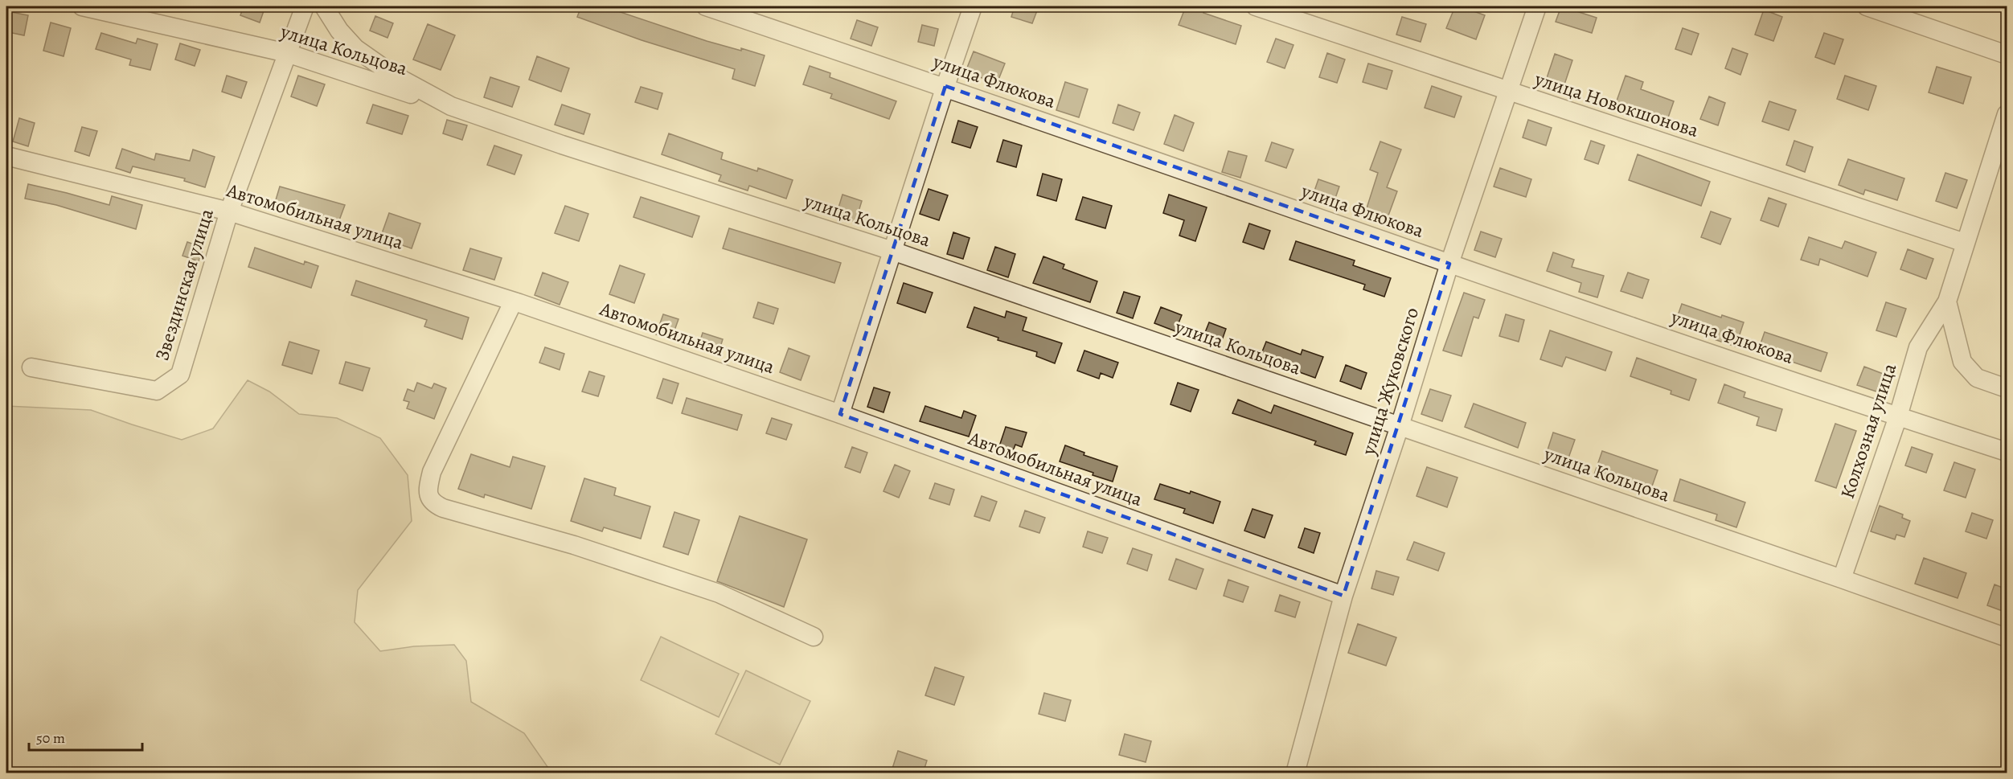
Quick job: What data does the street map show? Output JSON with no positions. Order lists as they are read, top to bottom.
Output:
{
  "streets": {
    "street": [
      "улица Кольцова",
      "улица Флюкова",
      "улица Новокшонова",
      "Автомобильная улица",
      "Звездинская улица",
      "улица Жуковского",
      "Колхозная улица"
    ]
  },
  "crossings": [
    ["улица Кольцова", "Звездинская улица"],
    ["улица Кольцова", "улица Жуковского"],
    ["улица Кольцова", "Колхозная улица"],
    ["улица Флюкова", "улица Жуковского"],
    ["улица Флюкова", "Колхозная улица"],
    ["улица Новокшонова", "улица Жуковского"],
    ["улица Новокшонова", "Колхозная улица"],
    ["Автомобильная улица", "Звездинская улица"],
    ["Автомобильная улица", "улица Жуковского"]
  ],
  "scale_bar": "50 m"
}
